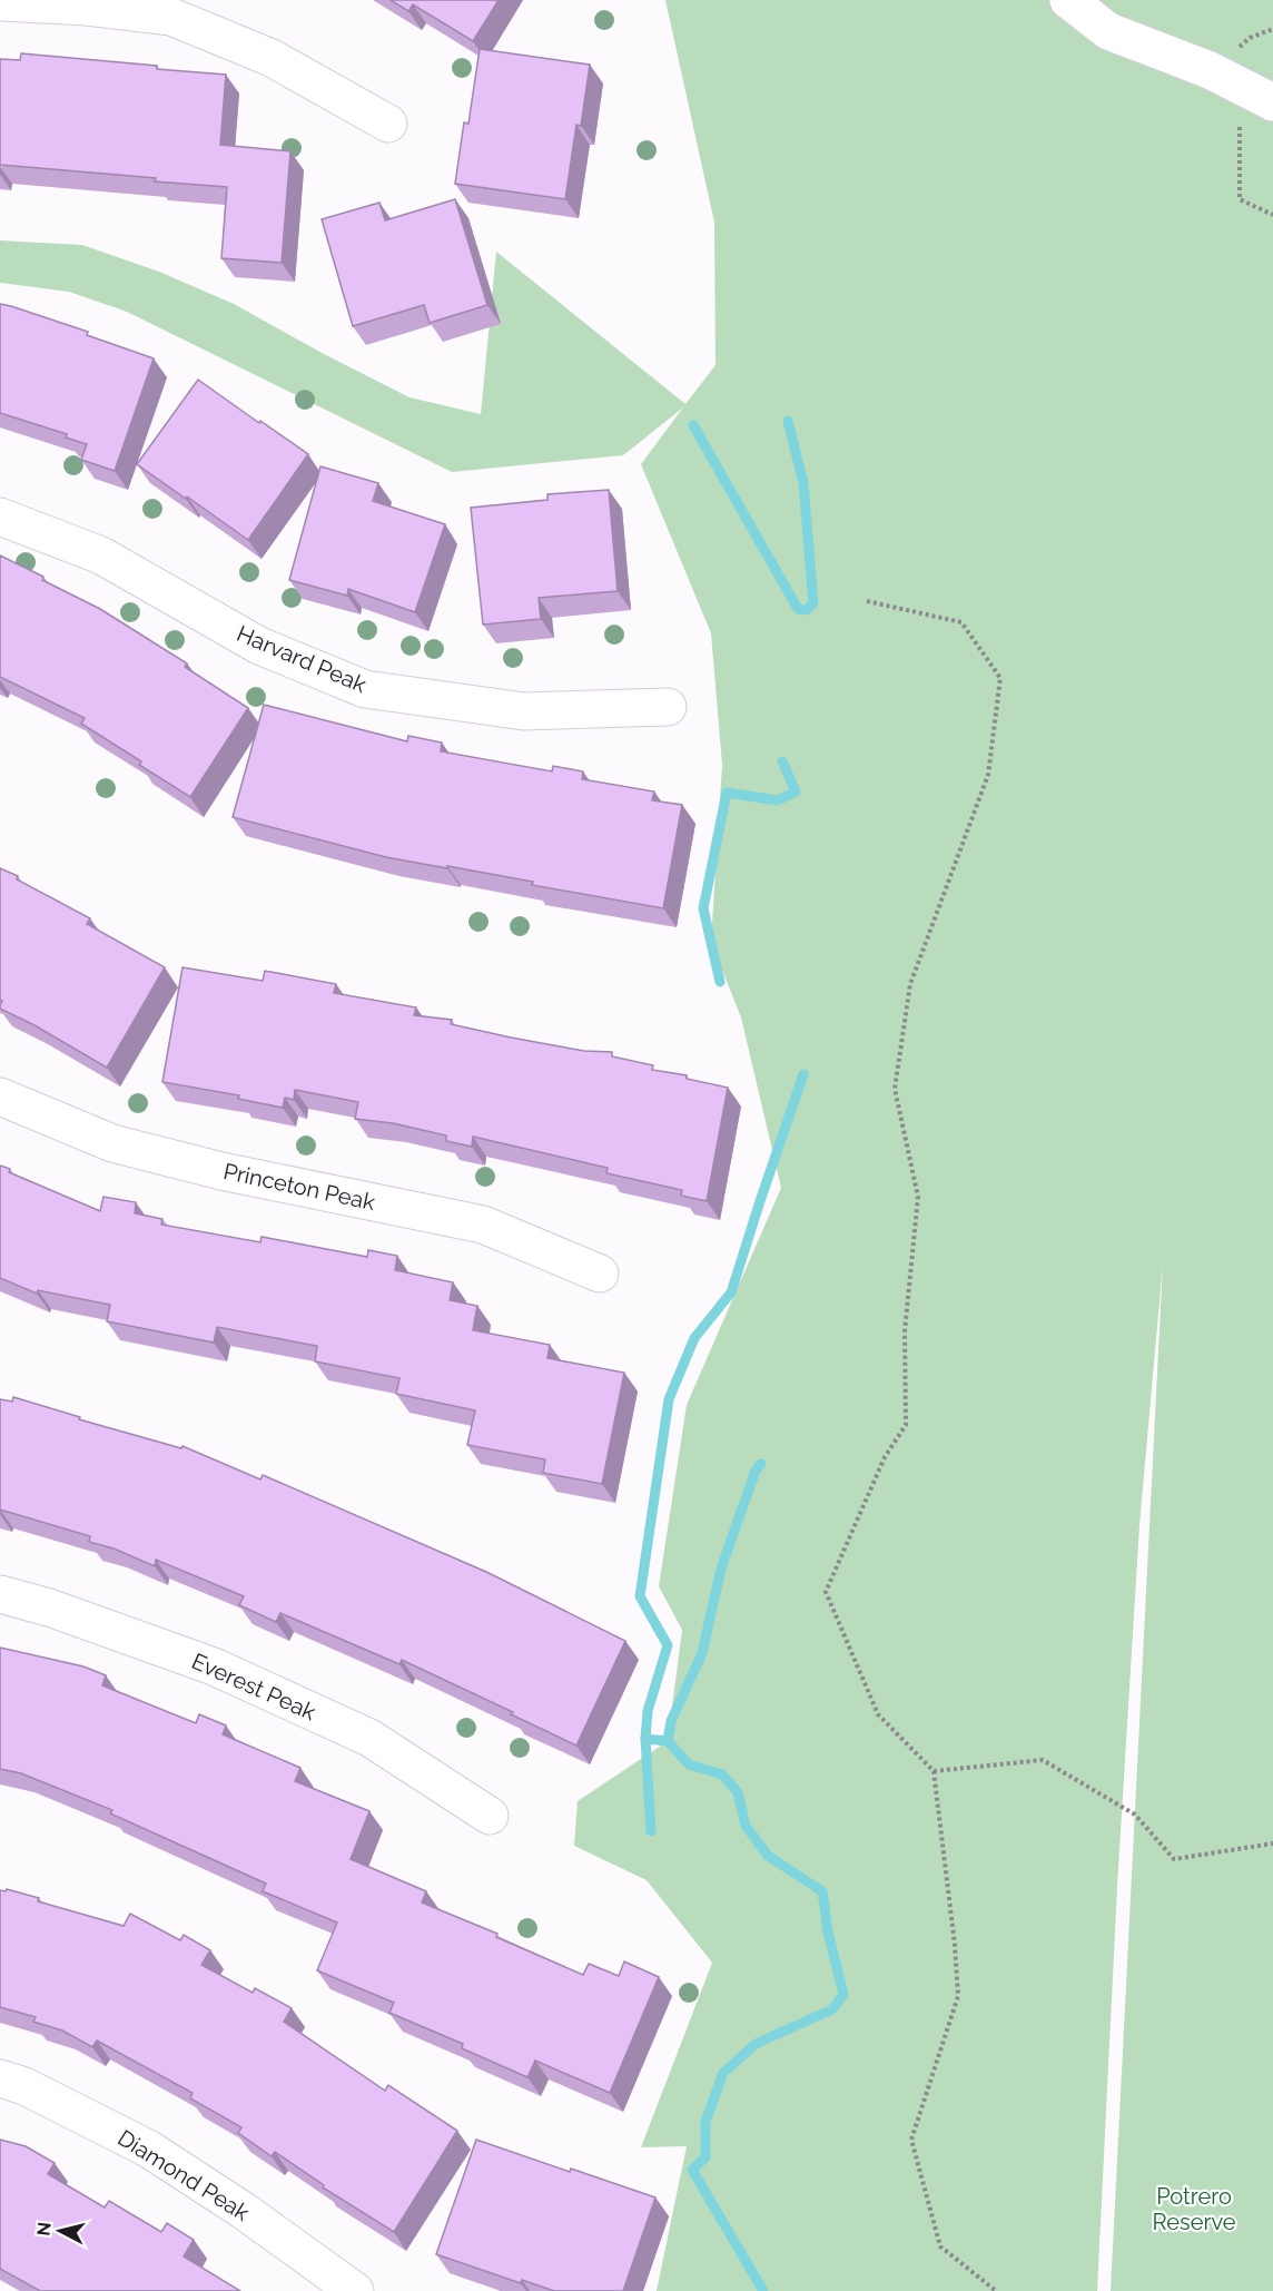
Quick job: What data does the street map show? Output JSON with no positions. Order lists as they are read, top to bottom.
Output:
{
  "streets": {
    "street": [
      "Harvard Peak",
      "Princeton Peak",
      "Everest Peak",
      "Diamond Peak"
    ]
  },
  "parks": ["Potrero Reserve"],
  "north": "left"
}
